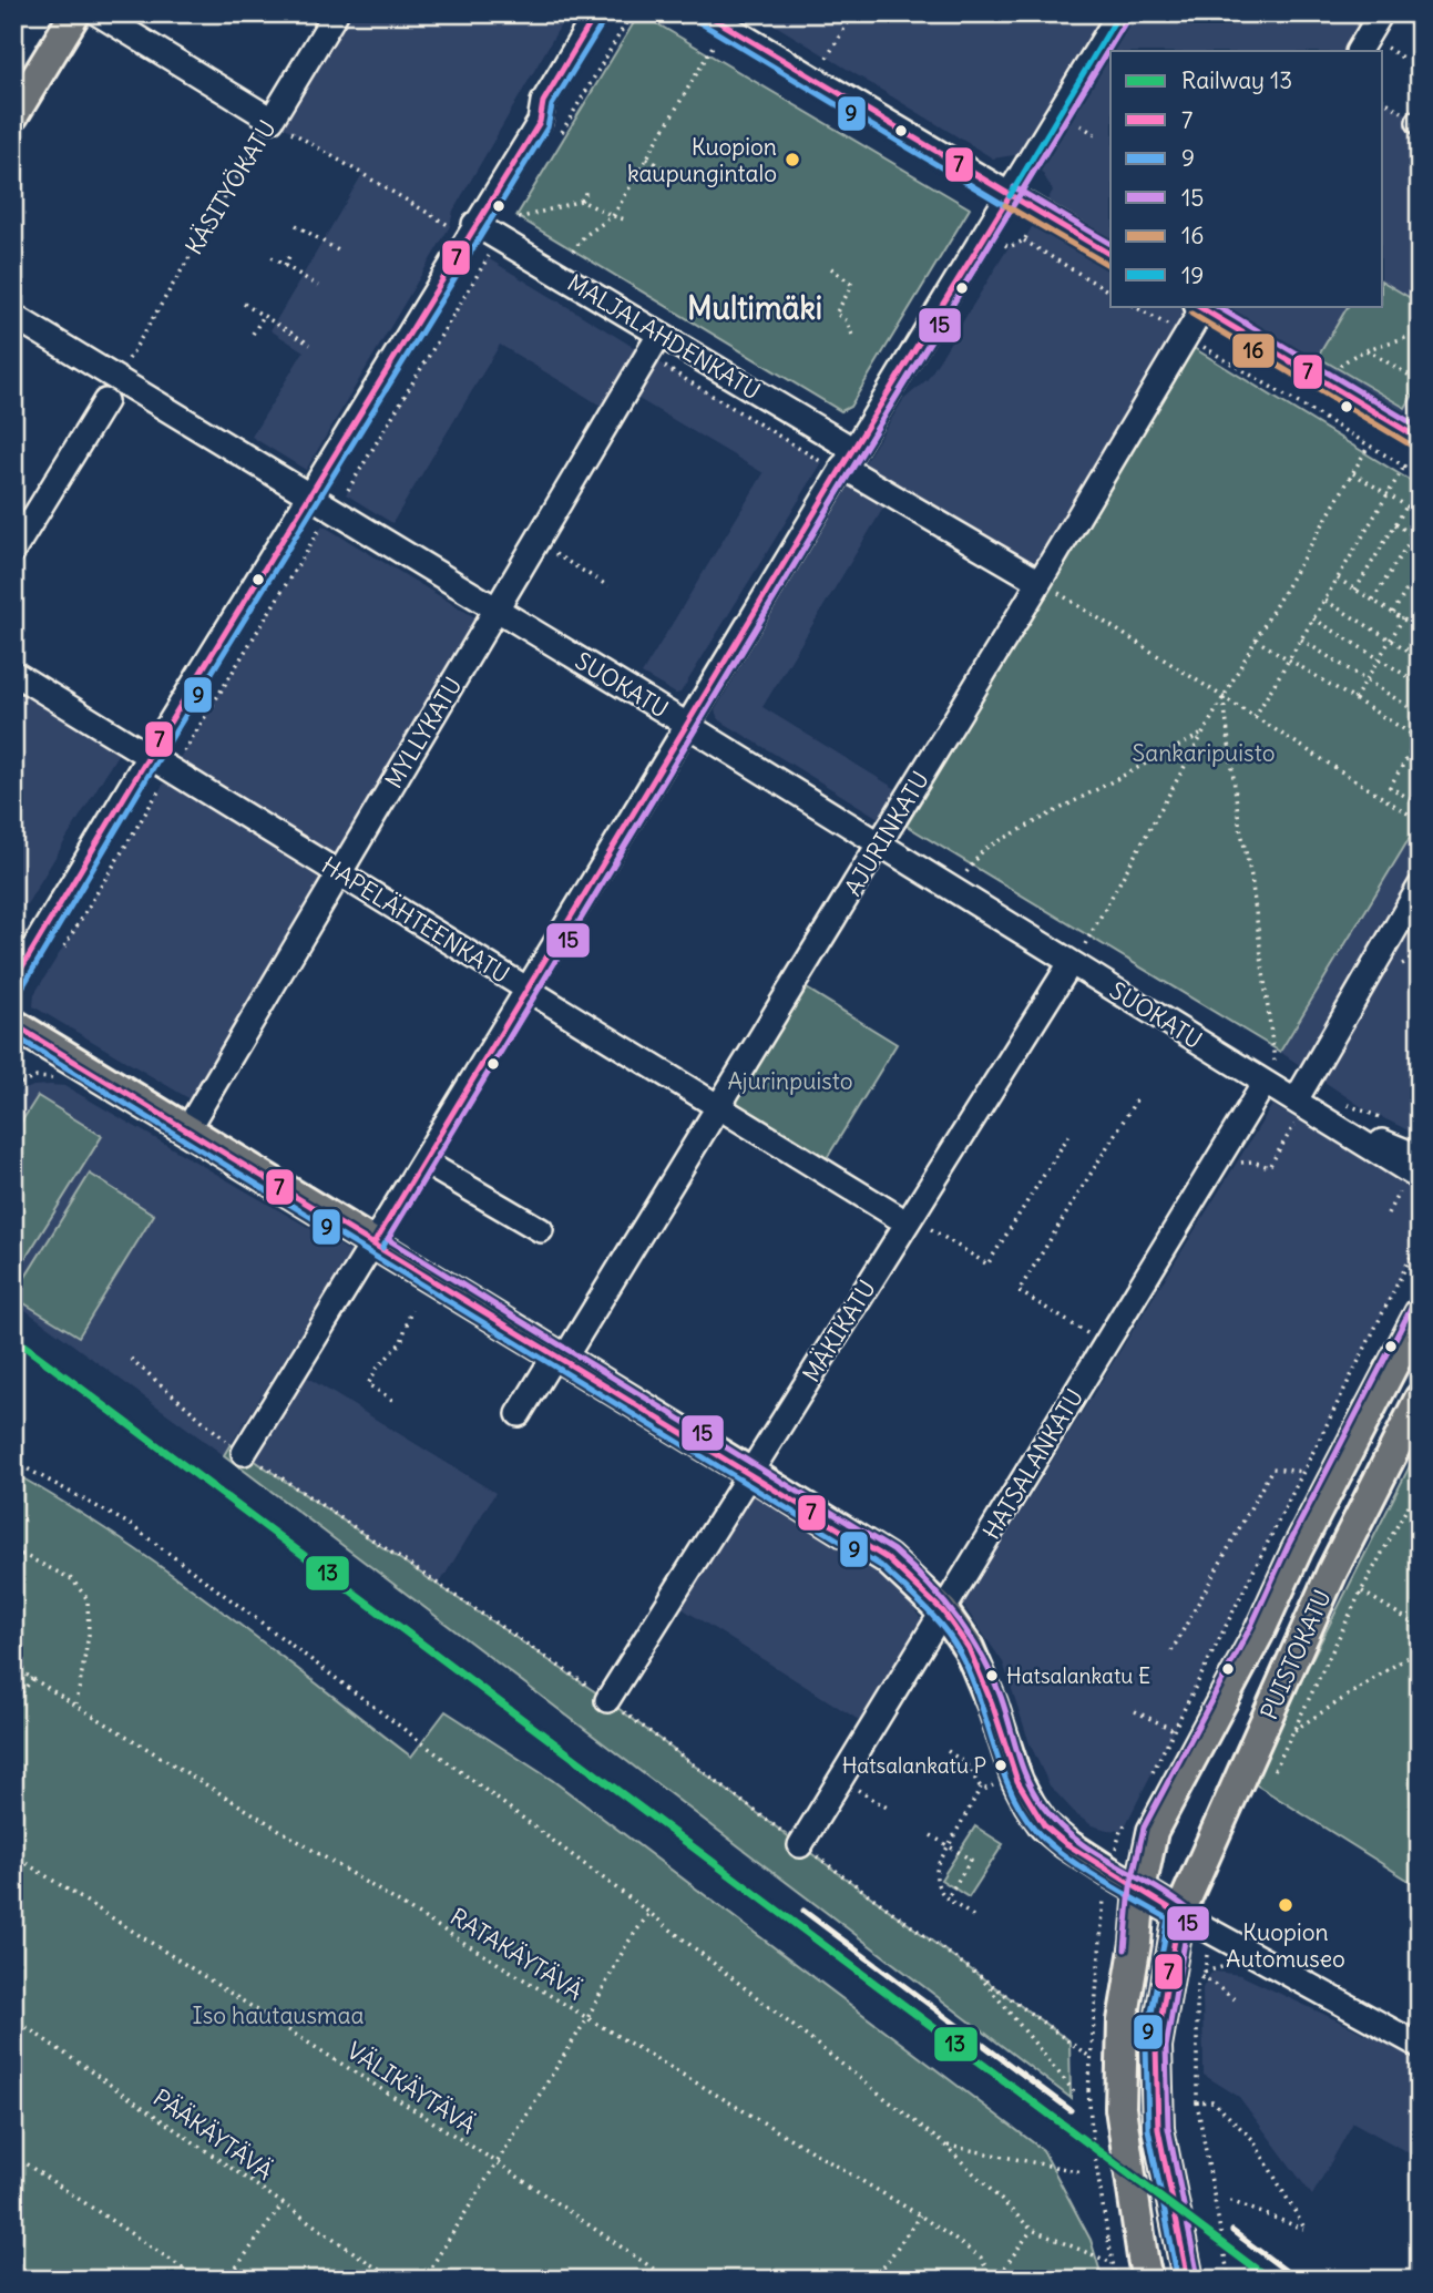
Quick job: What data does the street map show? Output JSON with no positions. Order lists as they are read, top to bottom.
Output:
{
  "streets": {
    "main road": ["PUISTOKATU"],
    "street": [
      "KÄSITYÖKATU",
      "MALJALAHDENKATU",
      "SUOKATU",
      "MYLLYKATU",
      "AJURINKATU",
      "HAPELÄHTEENKATU",
      "MÄKIKATU",
      "HATSALANKATU"
    ],
    "path": ["RATAKÄYTÄVÄ", "VÄLIKÄYTÄVÄ", "PÄÄKÄYTÄVÄ"]
  },
  "crossings": [
    ["MALJALAHDENKATU", "MYLLYKATU"],
    ["MALJALAHDENKATU", "AJURINKATU"],
    ["SUOKATU", "MYLLYKATU"],
    ["SUOKATU", "AJURINKATU"],
    ["SUOKATU", "MÄKIKATU"],
    ["SUOKATU", "HATSALANKATU"],
    ["MYLLYKATU", "HAPELÄHTEENKATU"],
    ["AJURINKATU", "HAPELÄHTEENKATU"]
  ],
  "districts": ["Multimäki"],
  "parks": ["Sankaripuisto", "Ajurinpuisto", "Iso hautausmaa"],
  "places": [
    "Kuopion kaupungintalo",
    "Hatsalankatu E",
    "Hatsalankatu P",
    "Kuopion Automuseo"
  ],
  "lines": [
    "transit line 7",
    "transit line 19",
    "transit line 9",
    "transit line 15",
    "transit line 16",
    "rail line 13"
  ],
  "legend": [
    "Railway 13",
    "7",
    "9",
    "15",
    "16",
    "19"
  ]
}
